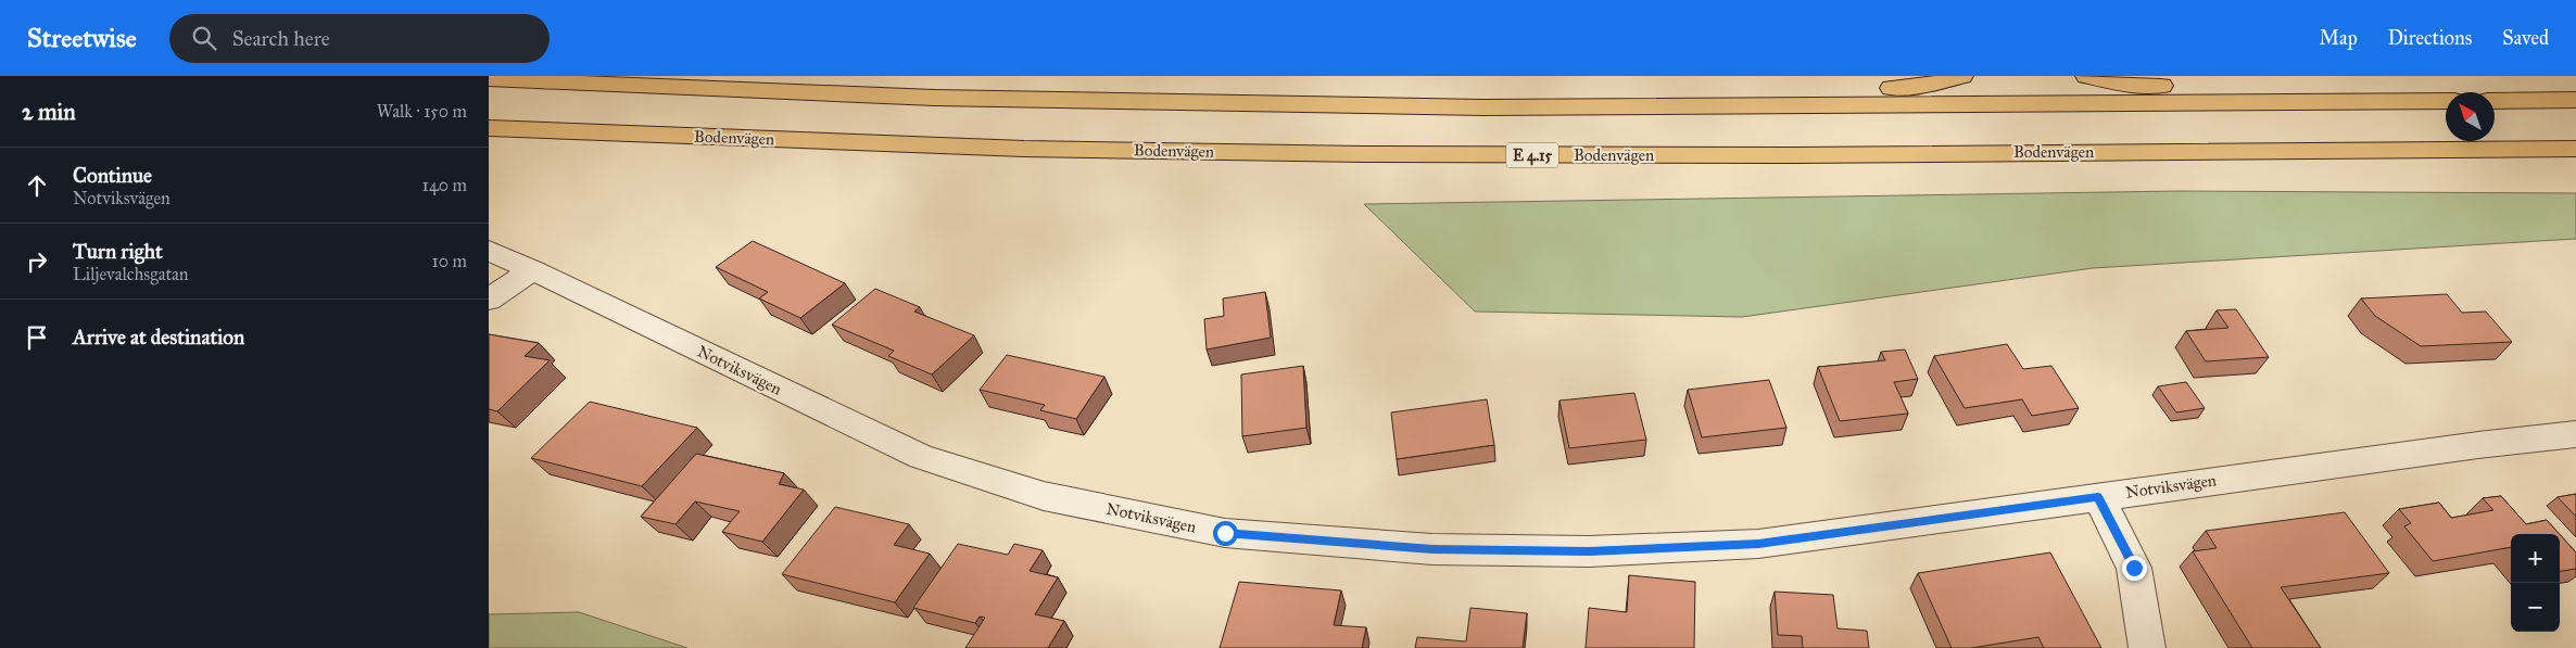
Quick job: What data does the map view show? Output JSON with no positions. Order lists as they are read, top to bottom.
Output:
{
  "streets": {
    "main road": ["Bodenvägen", "E 4.15"],
    "street": ["Notviksvägen"]
  },
  "north": "top left",
  "page": {
    "header": "Streetwise",
    "search": "Search here",
    "nav": ["Map", "Directions", "Saved"],
    "heading": ["2 min", "Walk · 150 m"],
    "list": [
      ["Continue", "Notviksvägen", "140 m"],
      ["Turn right", "Liljevalchsgatan", "10 m"],
      "Arrive at destination"
    ],
    "map_buttons": ["+", "−"]
  }
}
